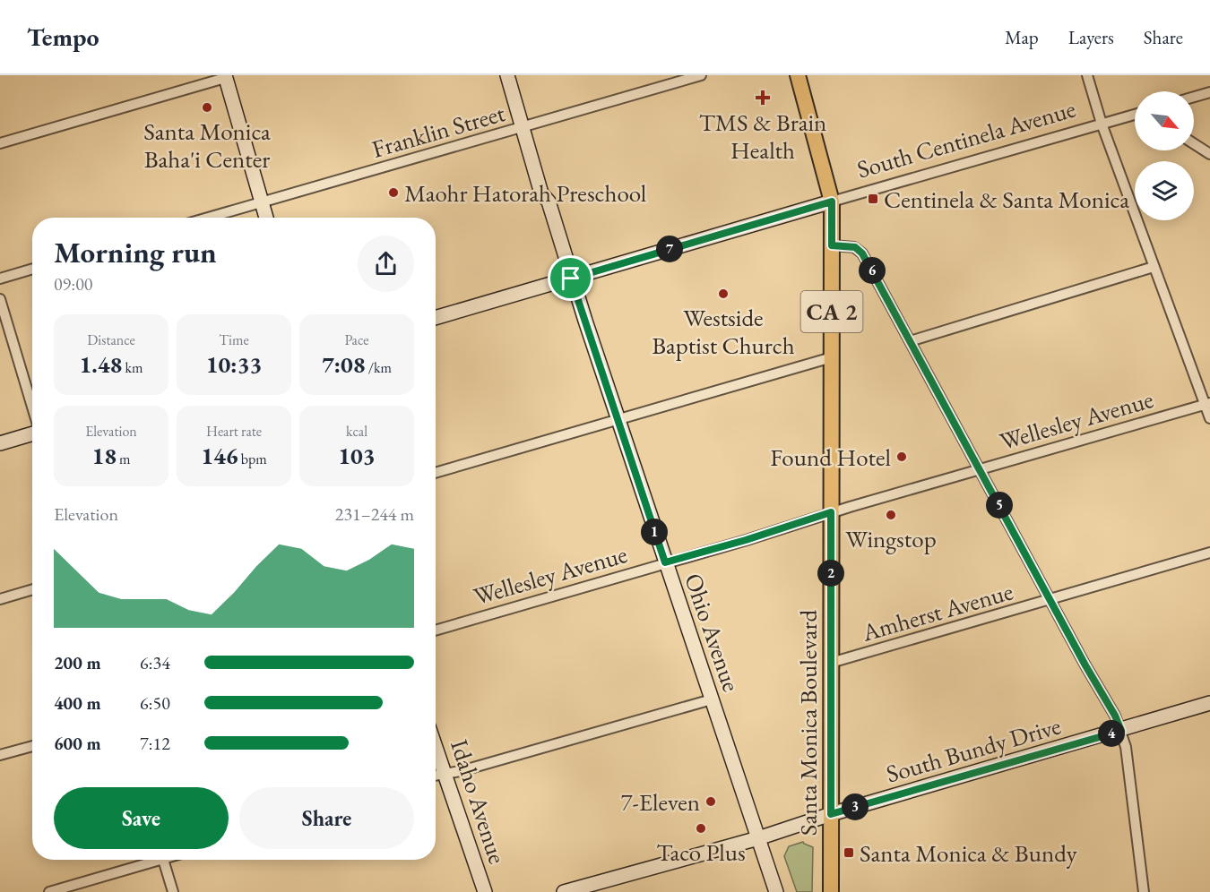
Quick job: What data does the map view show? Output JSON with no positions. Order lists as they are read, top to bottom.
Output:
{
  "streets": {
    "main road": ["CA 2", "Santa Monica Boulevard"],
    "street": [
      "Franklin Street",
      "South Centinela Avenue",
      "Wellesley Avenue",
      "Amherst Avenue",
      "Ohio Avenue",
      "South Bundy Drive",
      "Idaho Avenue"
    ]
  },
  "crossings": [
    ["Franklin Street", "Ohio Avenue"],
    ["South Centinela Avenue", "Ohio Avenue"],
    ["South Centinela Avenue", "Santa Monica Boulevard"],
    ["Wellesley Avenue", "Ohio Avenue"],
    ["Wellesley Avenue", "Santa Monica Boulevard"],
    ["Amherst Avenue", "Santa Monica Boulevard"],
    ["Ohio Avenue", "South Bundy Drive"],
    ["Santa Monica Boulevard", "South Bundy Drive"]
  ],
  "places": {
    "health": ["TMS & Brain Health"],
    "other": [
      "Santa Monica Baha'i Center",
      "Maohr Hatorah Preschool",
      "Westside Baptist Church",
      "Found Hotel",
      "Wingstop",
      "7-Eleven",
      "Taco Plus"
    ],
    "transit": ["Centinela & Santa Monica", "Santa Monica & Bundy"]
  },
  "north": "bottom right",
  "page": {
    "header": "Tempo",
    "nav": ["Map", "Layers", "Share"],
    "heading": ["Morning run", "09:00"],
    "pins": [
      "7",
      "6",
      "5",
      "1",
      "2",
      "4",
      "3"
    ],
    "stats": [
      ["Distance", "1.48 km"],
      ["Time", "10:33"],
      ["Pace", "7:08 /km"],
      ["Elevation", "18 m"],
      ["Heart rate", "146 bpm"],
      ["kcal", "103"]
    ],
    "chart": ["Elevation", "231–244 m"],
    "list": [
      {
        "name": "200 m",
        "note": "6:34"
      },
      {
        "name": "400 m",
        "note": "6:50"
      },
      {
        "name": "600 m",
        "note": "7:12"
      }
    ],
    "buttons": ["Save", "Share"]
  }
}
